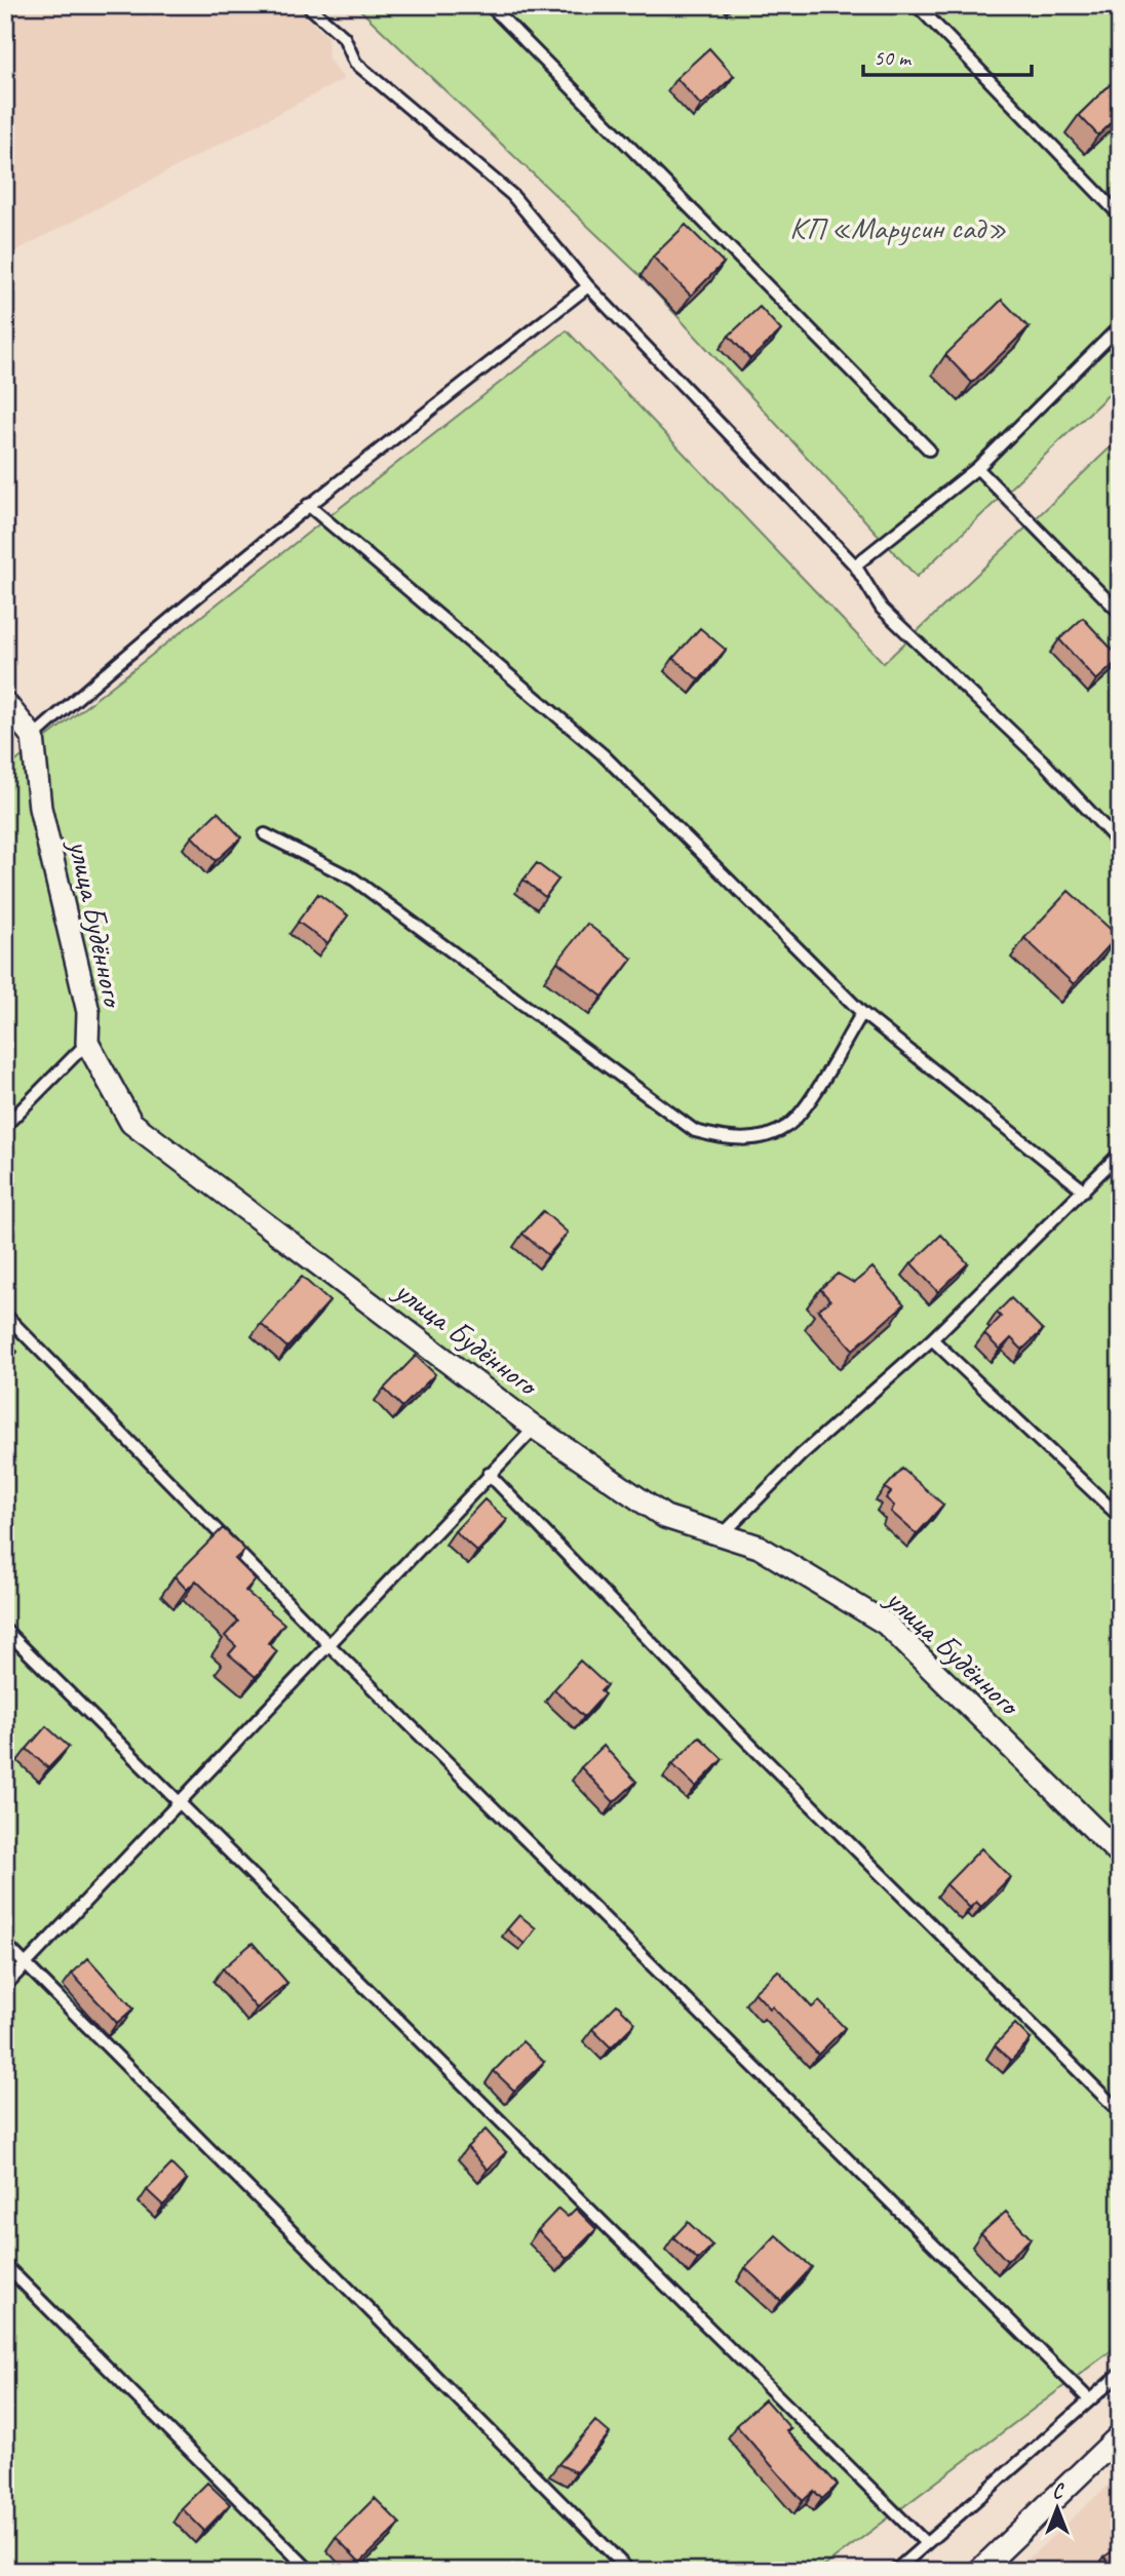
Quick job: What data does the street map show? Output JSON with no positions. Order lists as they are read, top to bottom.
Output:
{
  "streets": {
    "street": ["улица Будённого"]
  },
  "parks": ["КП «Марусин сад»"],
  "scale_bar": "50 m",
  "north": "top"
}
